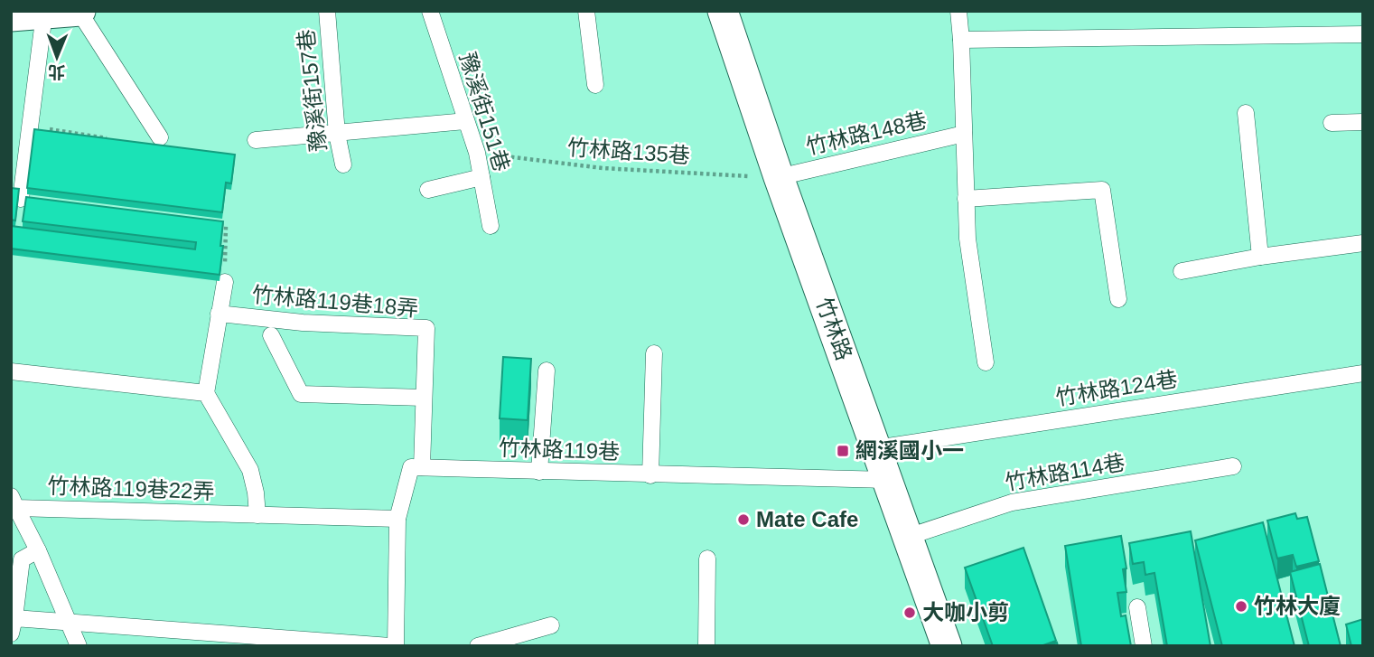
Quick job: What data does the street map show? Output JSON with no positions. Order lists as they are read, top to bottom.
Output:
{
  "streets": {
    "street": ["竹林路"],
    "lane": [
      "豫溪街157巷",
      "豫溪街151巷",
      "竹林路148巷",
      "竹林路119巷18弄",
      "竹林路124巷",
      "竹林路119巷",
      "竹林路114巷",
      "竹林路119巷22弄"
    ],
    "path": ["竹林路135巷"]
  },
  "crossings": [
    ["豫溪街151巷", "竹林路135巷"],
    ["竹林路148巷", "竹林路135巷"],
    ["竹林路148巷", "竹林路"],
    ["竹林路135巷", "竹林路"],
    ["竹林路119巷18弄", "竹林路119巷"],
    ["竹林路", "竹林路124巷"],
    ["竹林路", "竹林路119巷"],
    ["竹林路", "竹林路114巷"]
  ],
  "places": {
    "transit": ["網溪國小一"],
    "other": ["Mate Cafe", "竹林大廈", "大咖小剪"]
  },
  "north": "bottom"
}
